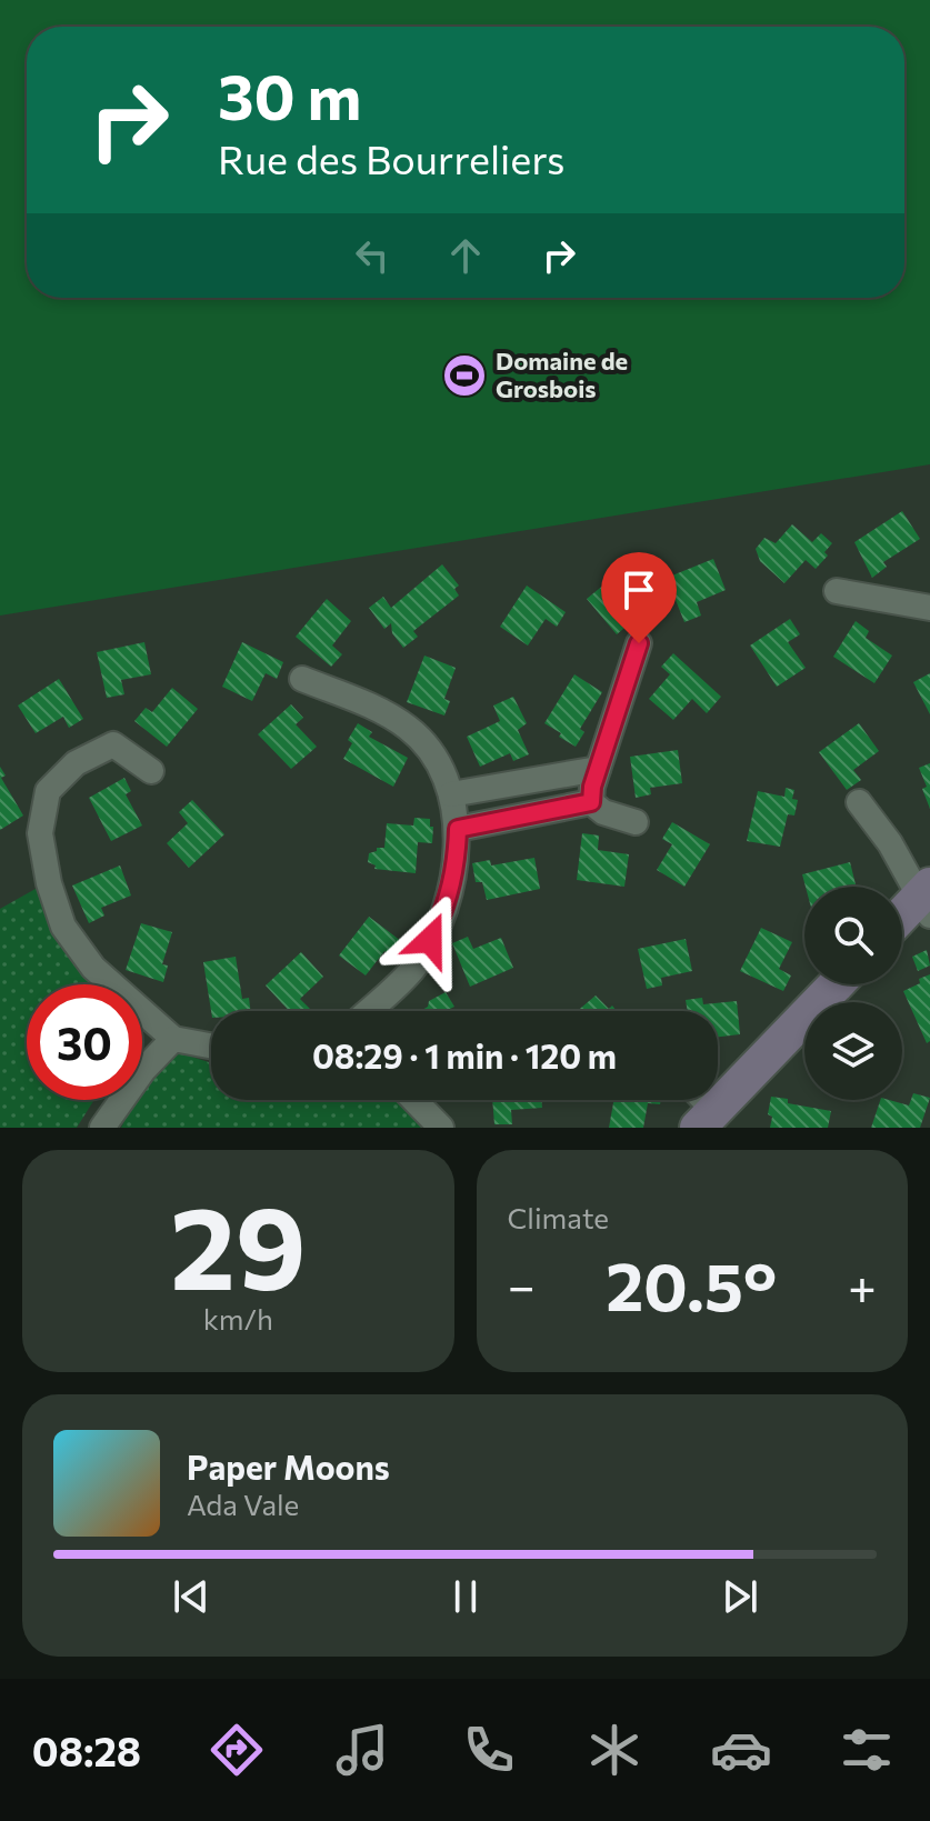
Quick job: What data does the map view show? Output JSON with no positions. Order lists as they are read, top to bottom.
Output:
{
  "places": {
    "sports": ["Domaine de Grosbois"]
  },
  "page": {
    "turn": ["30 m", "Rue des Bourreliers"],
    "limit": "30",
    "trip": "08:29 · 1 min · 120 m",
    "tile": [
      ["29", "km/h"],
      "Climate"
    ],
    "heat": ["−", "20.5°", "+"],
    "song": ["Paper Moons", "Ada Vale"],
    "tabs": "08:28"
  }
}
